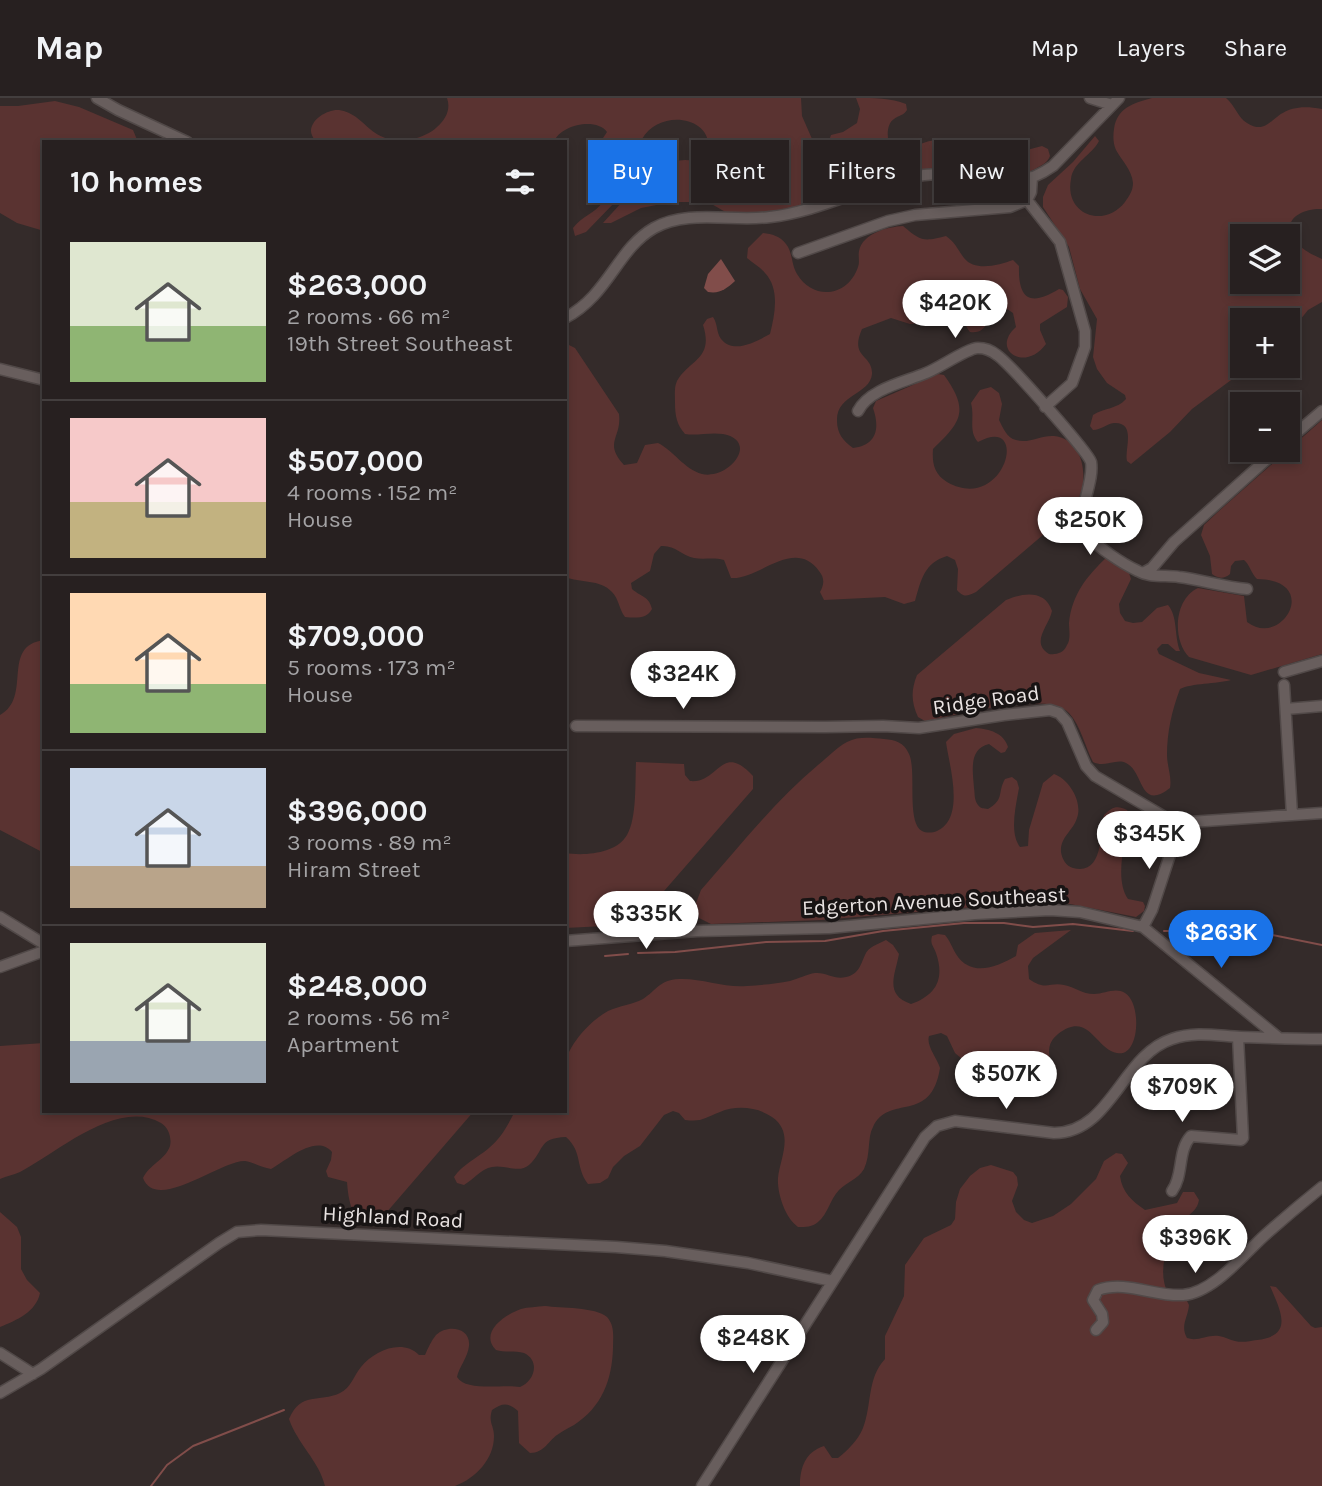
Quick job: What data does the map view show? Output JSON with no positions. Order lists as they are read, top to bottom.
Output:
{
  "streets": {
    "street": ["Ridge Road", "Edgerton Avenue Southeast", "Highland Road"]
  },
  "page": {
    "header": "Map",
    "nav": ["Map", "Layers", "Share"],
    "chip": [
      "Buy",
      "Rent",
      "Filters",
      "New"
    ],
    "heading": "10 homes",
    "map_buttons": ["+", "−"],
    "list": [
      {
        "name": "$263,000",
        "note": "2 rooms · 66 m² · 19th Street Southeast"
      },
      {
        "name": "$507,000",
        "note": "4 rooms · 152 m² · House"
      },
      {
        "name": "$709,000",
        "note": "5 rooms · 173 m² · House"
      },
      {
        "name": "$396,000",
        "note": "3 rooms · 89 m² · Hiram Street"
      },
      {
        "name": "$248,000",
        "note": "2 rooms · 56 m² · Apartment"
      }
    ],
    "price": [
      "$420K",
      "$250K",
      "$324K",
      "$345K",
      "$335K",
      "$263K",
      "$507K",
      "$709K",
      "$396K",
      "$248K"
    ]
  }
}
